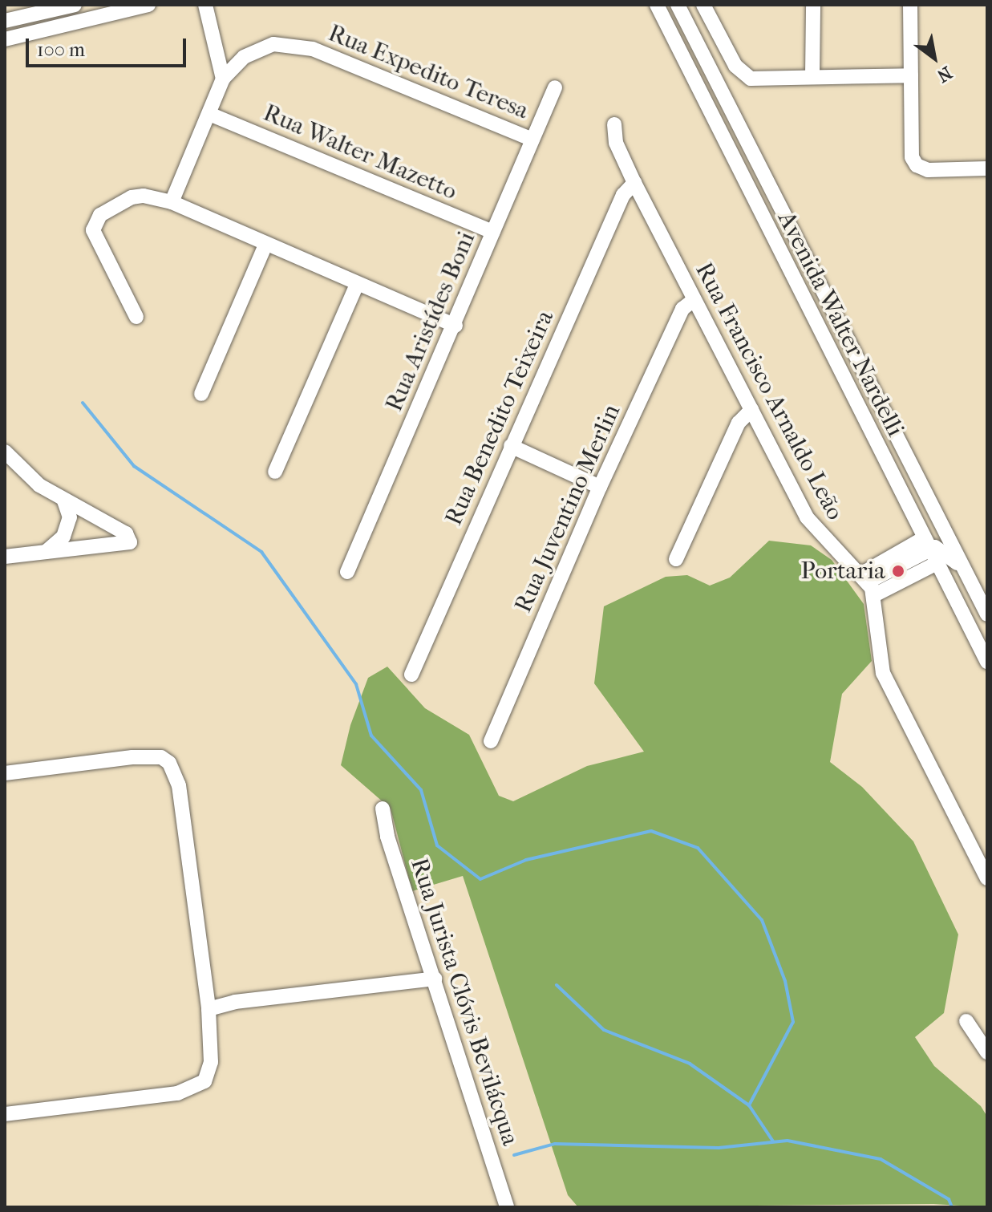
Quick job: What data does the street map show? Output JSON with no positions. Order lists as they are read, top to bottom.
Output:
{
  "streets": {
    "street": [
      "Rua Expedito Teresa",
      "Rua Walter Mazetto",
      "Rua Aristídes Boni",
      "Avenida Walter Nardelli",
      "Rua Francisco Arnaldo Leão",
      "Rua Benedito Teixeira",
      "Rua Juventino Merlin",
      "Rua Jurista Clóvis Bevilácqua"
    ]
  },
  "crossings": [
    ["Rua Expedito Teresa", "Rua Walter Mazetto"],
    ["Rua Expedito Teresa", "Rua Aristídes Boni"],
    ["Rua Walter Mazetto", "Rua Aristídes Boni"],
    ["Rua Francisco Arnaldo Leão", "Rua Benedito Teixeira"],
    ["Rua Francisco Arnaldo Leão", "Rua Juventino Merlin"]
  ],
  "places": ["Portaria"],
  "scale_bar": "100 m",
  "north": "bottom right"
}
